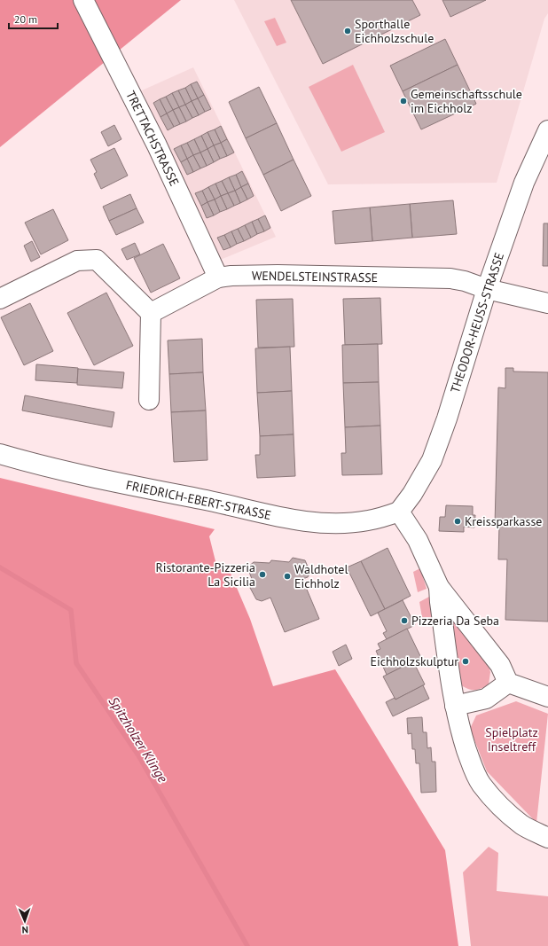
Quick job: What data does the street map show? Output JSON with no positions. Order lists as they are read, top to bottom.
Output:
{
  "streets": {
    "street": [
      "TRETTACHSTRASSE",
      "WENDELSTEINSTRASSE",
      "THEODOR-HEUSS-STRASSE",
      "FRIEDRICH-EBERT-STRASSE"
    ]
  },
  "crossings": [
    ["TRETTACHSTRASSE", "WENDELSTEINSTRASSE"],
    ["WENDELSTEINSTRASSE", "THEODOR-HEUSS-STRASSE"],
    ["THEODOR-HEUSS-STRASSE", "FRIEDRICH-EBERT-STRASSE"]
  ],
  "water": ["Spitzholzer Klinge"],
  "parks": ["Spielplatz Inseltreff"],
  "places": [
    "Sporthalle Eichholzschule",
    "Gemeinschaftsschule im Eichholz",
    "Kreissparkasse",
    "Ristorante-Pizzeria La Sicilia",
    "Waldhotel Eichholz",
    "Pizzeria Da Seba",
    "Eichholzskulptur"
  ],
  "scale_bar": "20 m",
  "north": "bottom"
}
